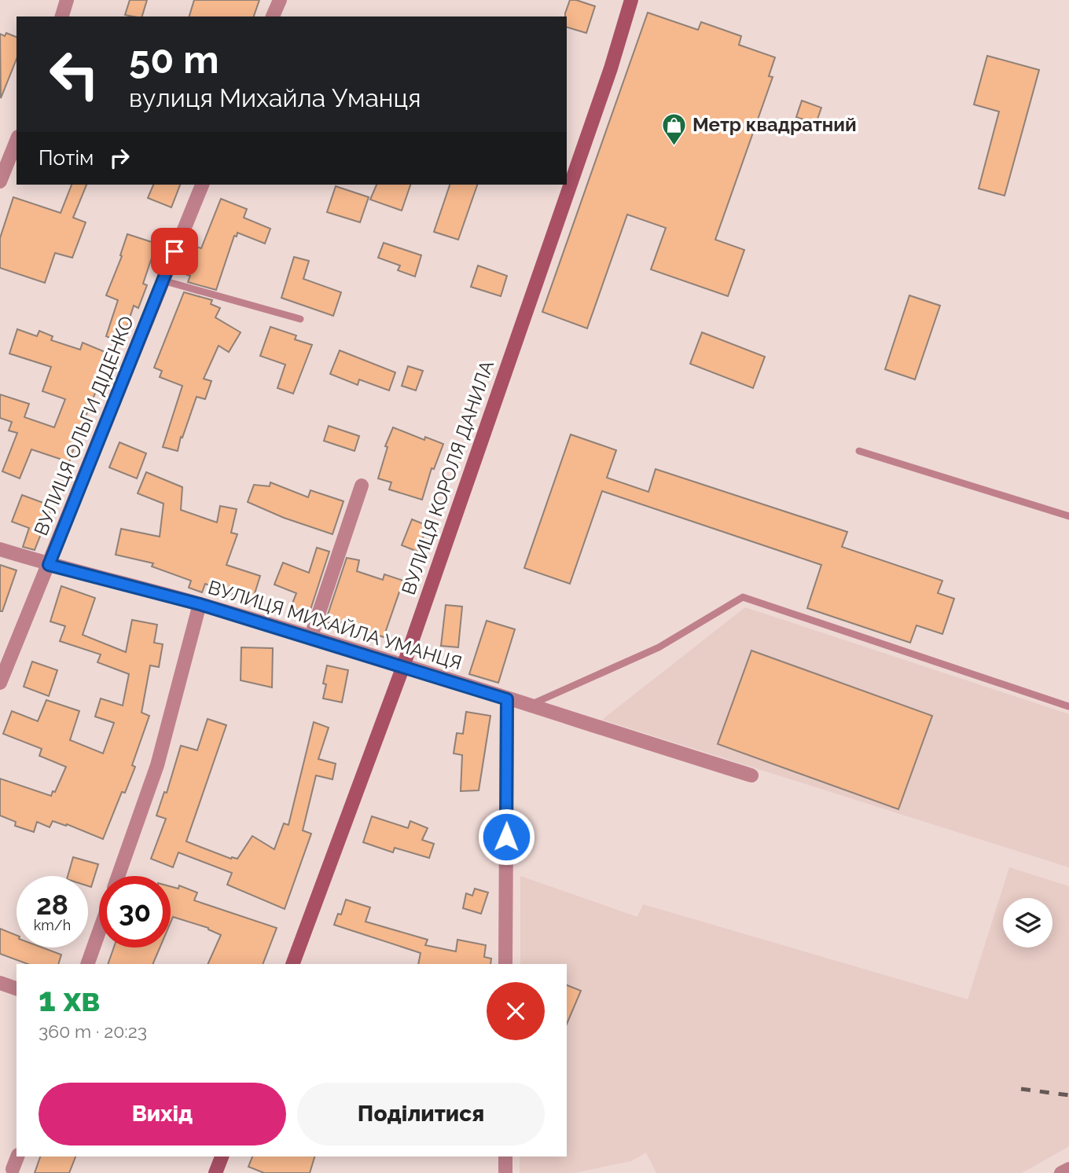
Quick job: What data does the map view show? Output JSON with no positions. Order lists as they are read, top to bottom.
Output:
{
  "streets": {
    "main road": ["ВУЛИЦЯ КОРОЛЯ ДАНИЛА"],
    "street": ["ВУЛИЦЯ ОЛЬГИ ДІДЕНКО", "ВУЛИЦЯ МИХАЙЛА УМАНЦЯ"]
  },
  "crossings": [
    ["ВУЛИЦЯ ОЛЬГИ ДІДЕНКО", "ВУЛИЦЯ МИХАЙЛА УМАНЦЯ"],
    ["ВУЛИЦЯ КОРОЛЯ ДАНИЛА", "ВУЛИЦЯ МИХАЙЛА УМАНЦЯ"]
  ],
  "places": {
    "shop": ["Метр квадратний"]
  },
  "page": {
    "turn": ["50 m", "вулиця Михайла Уманця"],
    "then": "Потім",
    "speed": "28 km/h",
    "limit": "30",
    "heading": ["1 хв", "360 m · 20:23"],
    "buttons": ["Вихід", "Поділитися"]
  }
}
